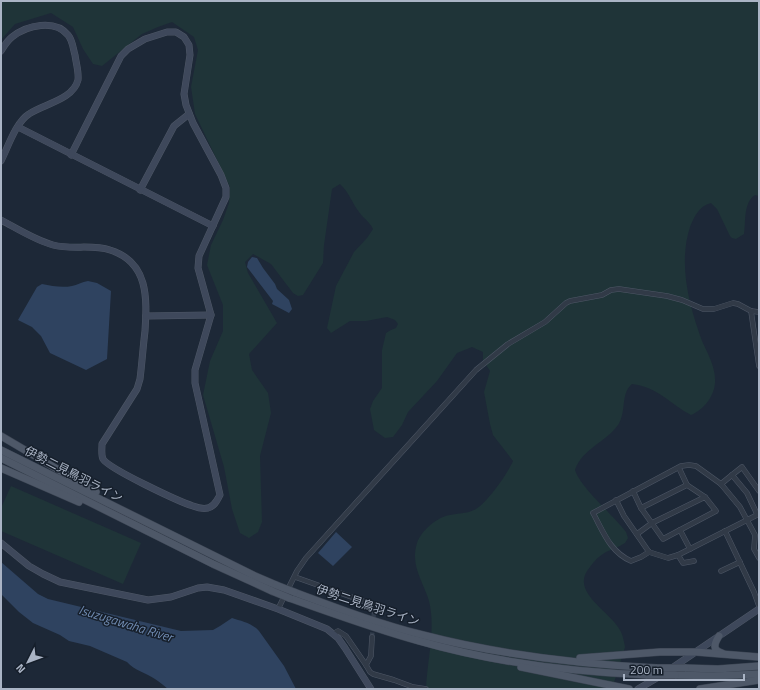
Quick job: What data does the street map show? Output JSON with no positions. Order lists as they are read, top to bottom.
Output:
{
  "streets": {
    "main road": ["伊勢二見鳥羽ライン"]
  },
  "water": ["Isuzugawaha River"],
  "scale_bar": "200 m",
  "north": "bottom left"
}
